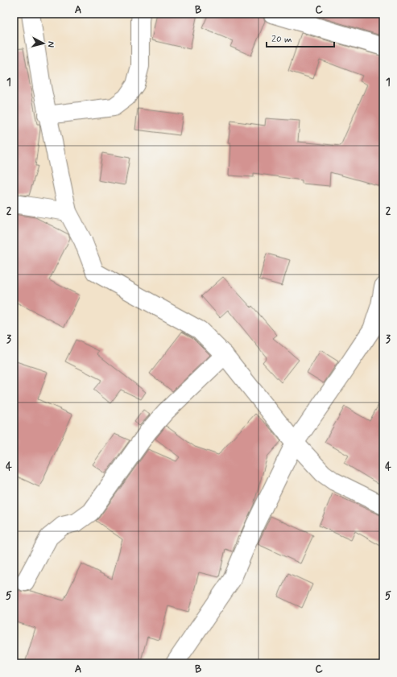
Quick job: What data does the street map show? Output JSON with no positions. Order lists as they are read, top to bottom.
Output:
{
  "scale_bar": "20 m",
  "north": "right",
  "grid": {
    "columns": ["A", "B", "C"],
    "rows": [
      "1",
      "2",
      "3",
      "4",
      "5"
    ]
  }
}
